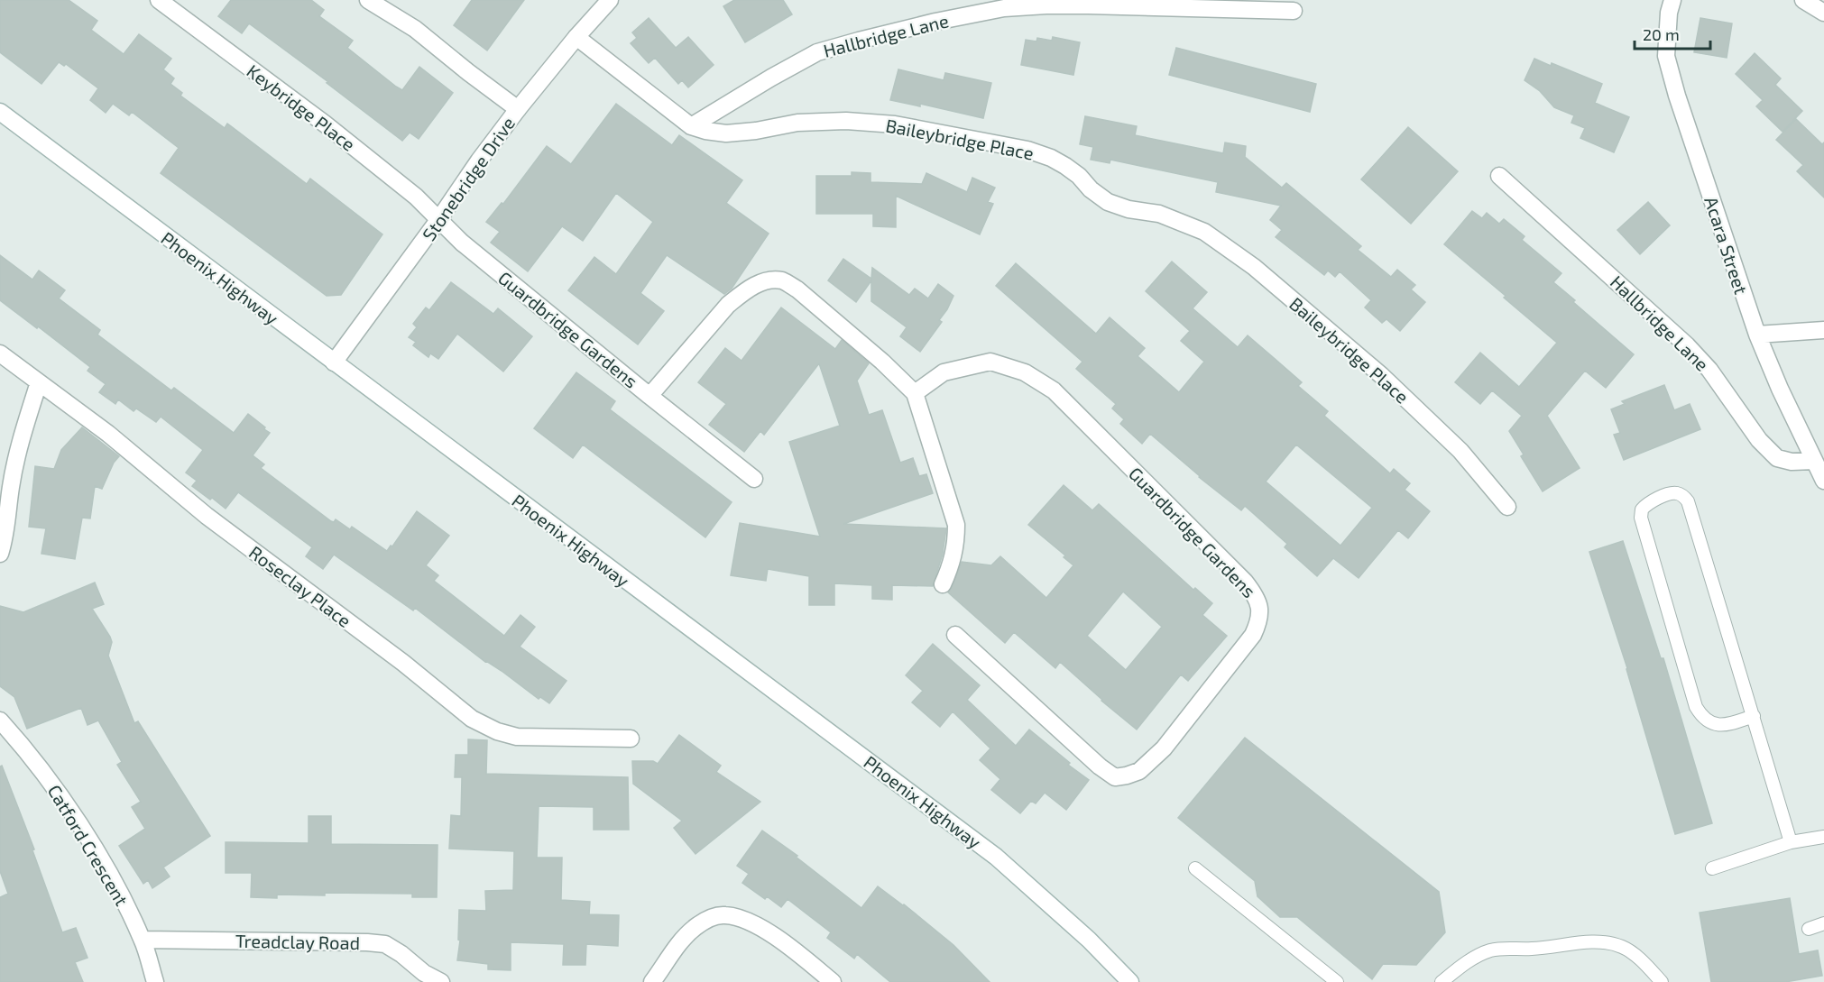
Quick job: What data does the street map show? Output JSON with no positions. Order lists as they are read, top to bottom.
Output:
{
  "streets": {
    "street": [
      "Hallbridge Lane",
      "Keybridge Place",
      "Baileybridge Place",
      "Stonebridge Drive",
      "Acara Street",
      "Phoenix Highway",
      "Guardbridge Gardens",
      "Roseclay Place",
      "Catford Crescent",
      "Treadclay Road"
    ]
  },
  "crossings": [
    ["Hallbridge Lane", "Baileybridge Place"],
    ["Hallbridge Lane", "Acara Street"],
    ["Keybridge Place", "Stonebridge Drive"],
    ["Keybridge Place", "Guardbridge Gardens"],
    ["Baileybridge Place", "Stonebridge Drive"],
    ["Stonebridge Drive", "Phoenix Highway"],
    ["Stonebridge Drive", "Guardbridge Gardens"],
    ["Catford Crescent", "Treadclay Road"]
  ],
  "scale_bar": "20 m"
}
